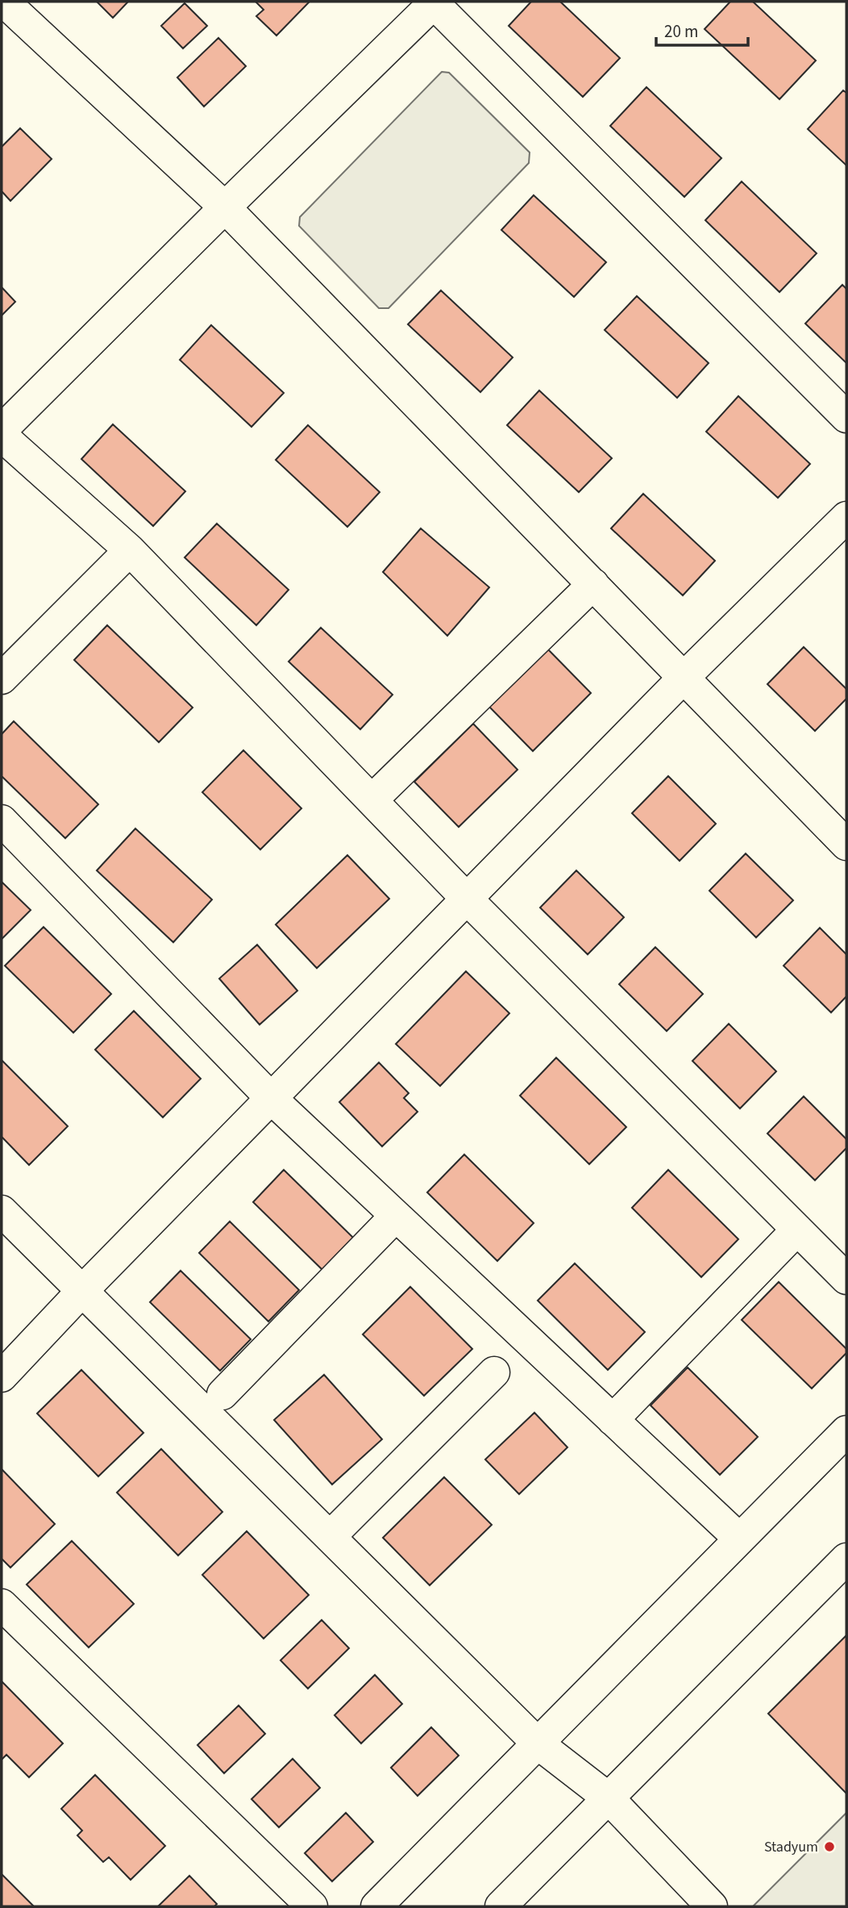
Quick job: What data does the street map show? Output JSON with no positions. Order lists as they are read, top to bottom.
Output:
{
  "places": ["Stadyum"],
  "scale_bar": "20 m"
}
